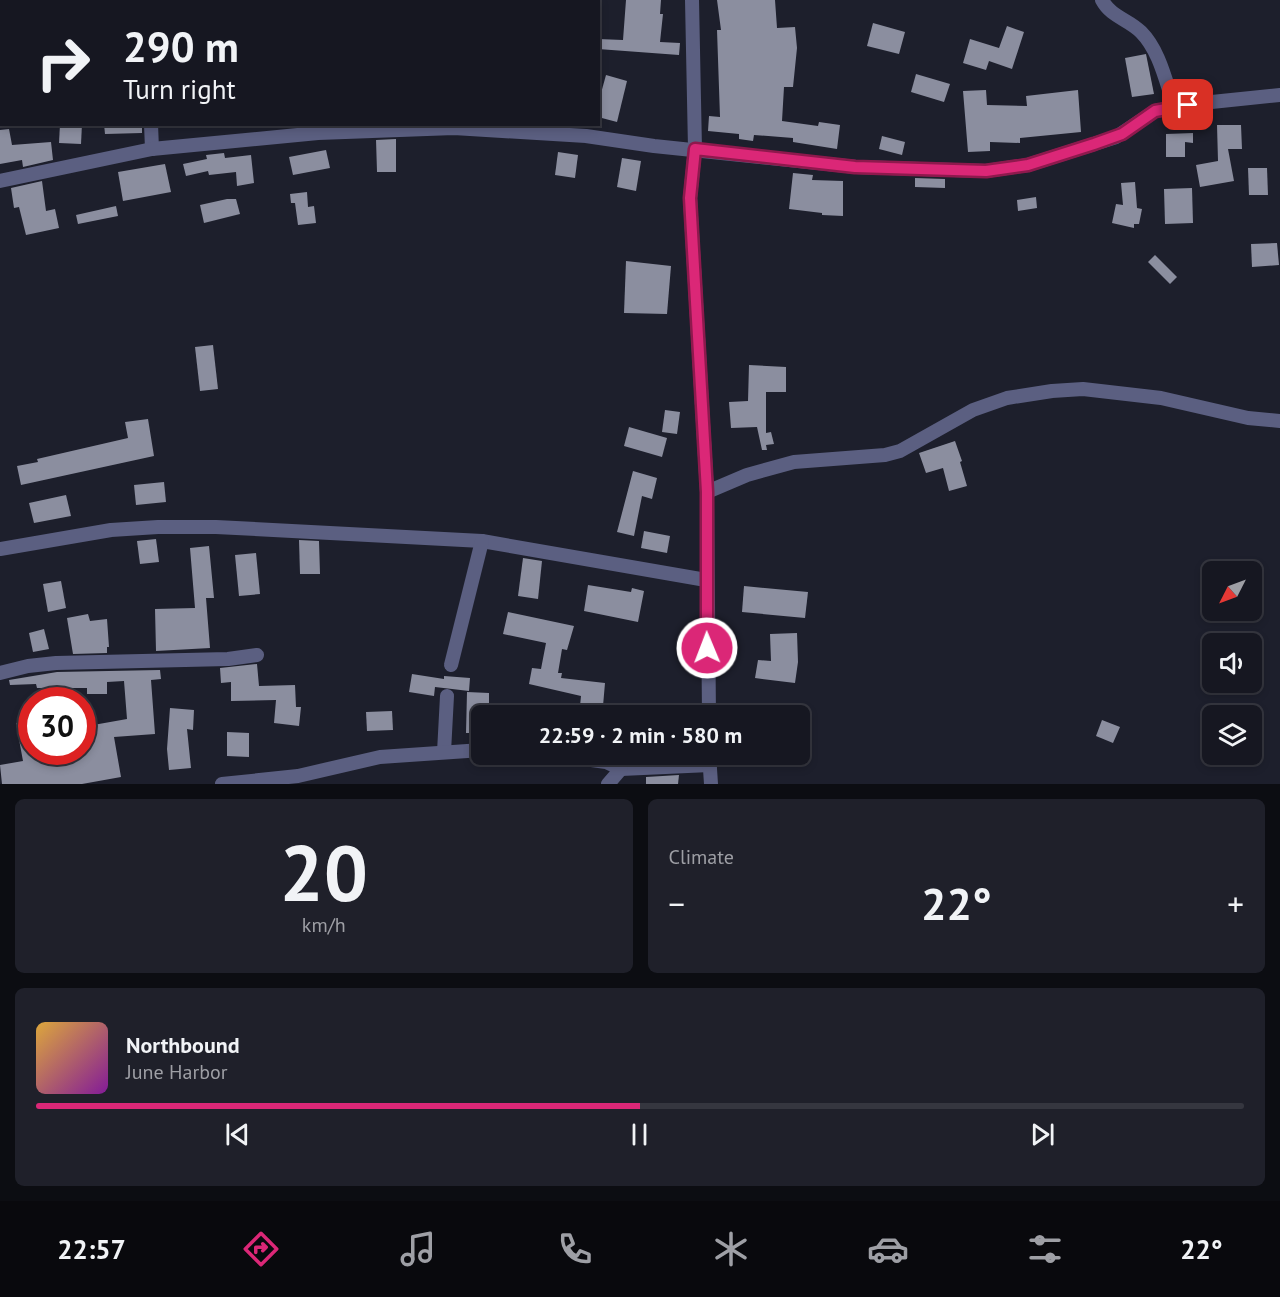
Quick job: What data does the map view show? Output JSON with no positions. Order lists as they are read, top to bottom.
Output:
{
  "north": "bottom left",
  "page": {
    "turn": ["290 m", "Turn right"],
    "limit": "30",
    "trip": "22:59 · 2 min · 580 m",
    "tile": [
      ["20", "km/h"],
      "Climate"
    ],
    "heat": ["−", "22°", "+"],
    "song": ["Northbound", "June Harbor"],
    "tabs": ["22:57", "22°"]
  }
}
